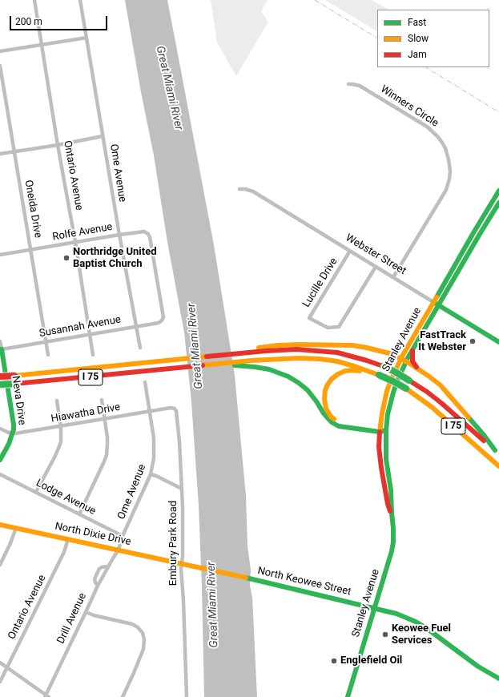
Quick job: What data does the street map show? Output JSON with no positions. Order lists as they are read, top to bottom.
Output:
{
  "streets": {
    "main road": [
      "Webster Street",
      "Stanley Avenue",
      "I 75",
      "Neva Drive",
      "North Dixie Drive",
      "North Keowee Street"
    ],
    "street": [
      "Winners Circle",
      "Ome Avenue",
      "Ontario Avenue",
      "Oneida Drive",
      "Rolfe Avenue",
      "Lucille Drive",
      "Susannah Avenue",
      "Hiawatha Drive",
      "Lodge Avenue",
      "Embury Park Road",
      "Drill Avenue"
    ]
  },
  "crossings": [
    ["Winners Circle", "Webster Street"],
    ["Ome Avenue", "Rolfe Avenue"],
    ["Ome Avenue", "Susannah Avenue"],
    ["Ome Avenue", "Hiawatha Drive"],
    ["Ome Avenue", "Lodge Avenue"],
    ["Ome Avenue", "North Dixie Drive"],
    ["Ome Avenue", "Drill Avenue"],
    ["Ontario Avenue", "Rolfe Avenue"],
    ["Ontario Avenue", "Susannah Avenue"],
    ["Ontario Avenue", "North Dixie Drive"],
    ["Oneida Drive", "Rolfe Avenue"],
    ["Oneida Drive", "Susannah Avenue"],
    ["Rolfe Avenue", "Susannah Avenue"],
    ["Webster Street", "Lucille Drive"],
    ["Webster Street", "Stanley Avenue"],
    ["Susannah Avenue", "Neva Drive"],
    ["Stanley Avenue", "North Keowee Street"],
    ["Neva Drive", "Hiawatha Drive"],
    ["Hiawatha Drive", "Embury Park Road"],
    ["North Dixie Drive", "Embury Park Road"],
    ["North Dixie Drive", "North Keowee Street"],
    ["North Dixie Drive", "Drill Avenue"]
  ],
  "water": ["Great Miami River"],
  "places": [
    "Northridge United Baptist Church",
    "FastTrack It Webster",
    "Keowee Fuel Services",
    "Englefield Oil"
  ],
  "legend": ["Fast", "Slow", "Jam"],
  "scale_bar": "200 m"
}
